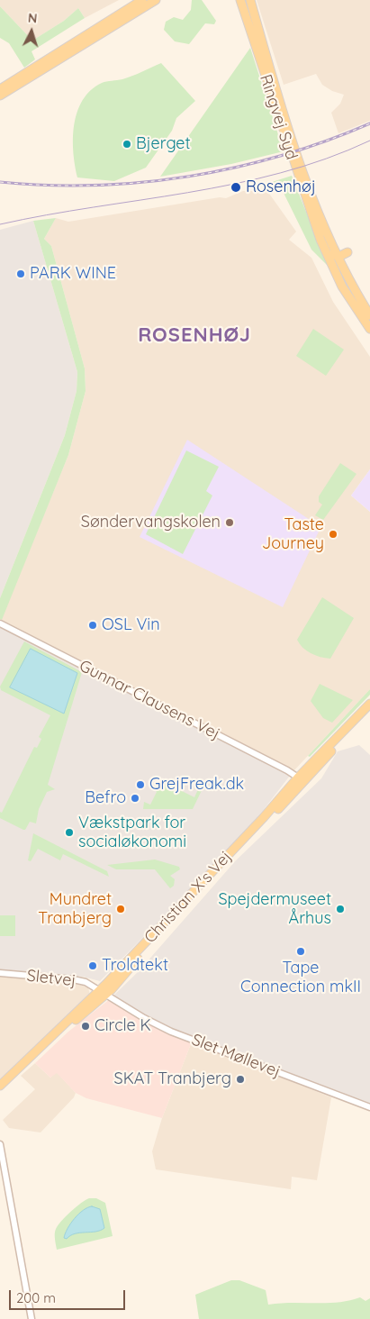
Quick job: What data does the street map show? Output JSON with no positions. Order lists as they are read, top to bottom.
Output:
{
  "streets": {
    "main road": ["Ringvej Syd", "Christian X's Vej"],
    "street": ["Gunnar Clausens Vej", "Sletvej", "Slet Møllevej"]
  },
  "crossings": [
    ["Gunnar Clausens Vej", "Christian X's Vej"],
    ["Christian X's Vej", "Sletvej"],
    ["Christian X's Vej", "Slet Møllevej"],
    ["Sletvej", "Slet Møllevej"]
  ],
  "districts": ["ROSENHØJ"],
  "places": [
    "Bjerget",
    "Rosenhøj",
    "PARK WINE",
    "Søndervangskolen",
    "Taste Journey",
    "OSL Vin",
    "GrejFreak.dk",
    "Befro",
    "Vækstpark for socialøkonomi",
    "Mundret Tranbjerg",
    "Spejdermuseet Århus",
    "Tape Connection mkII",
    "Troldtekt",
    "Circle K",
    "SKAT Tranbjerg"
  ],
  "scale_bar": "200 m",
  "north": "top"
}
